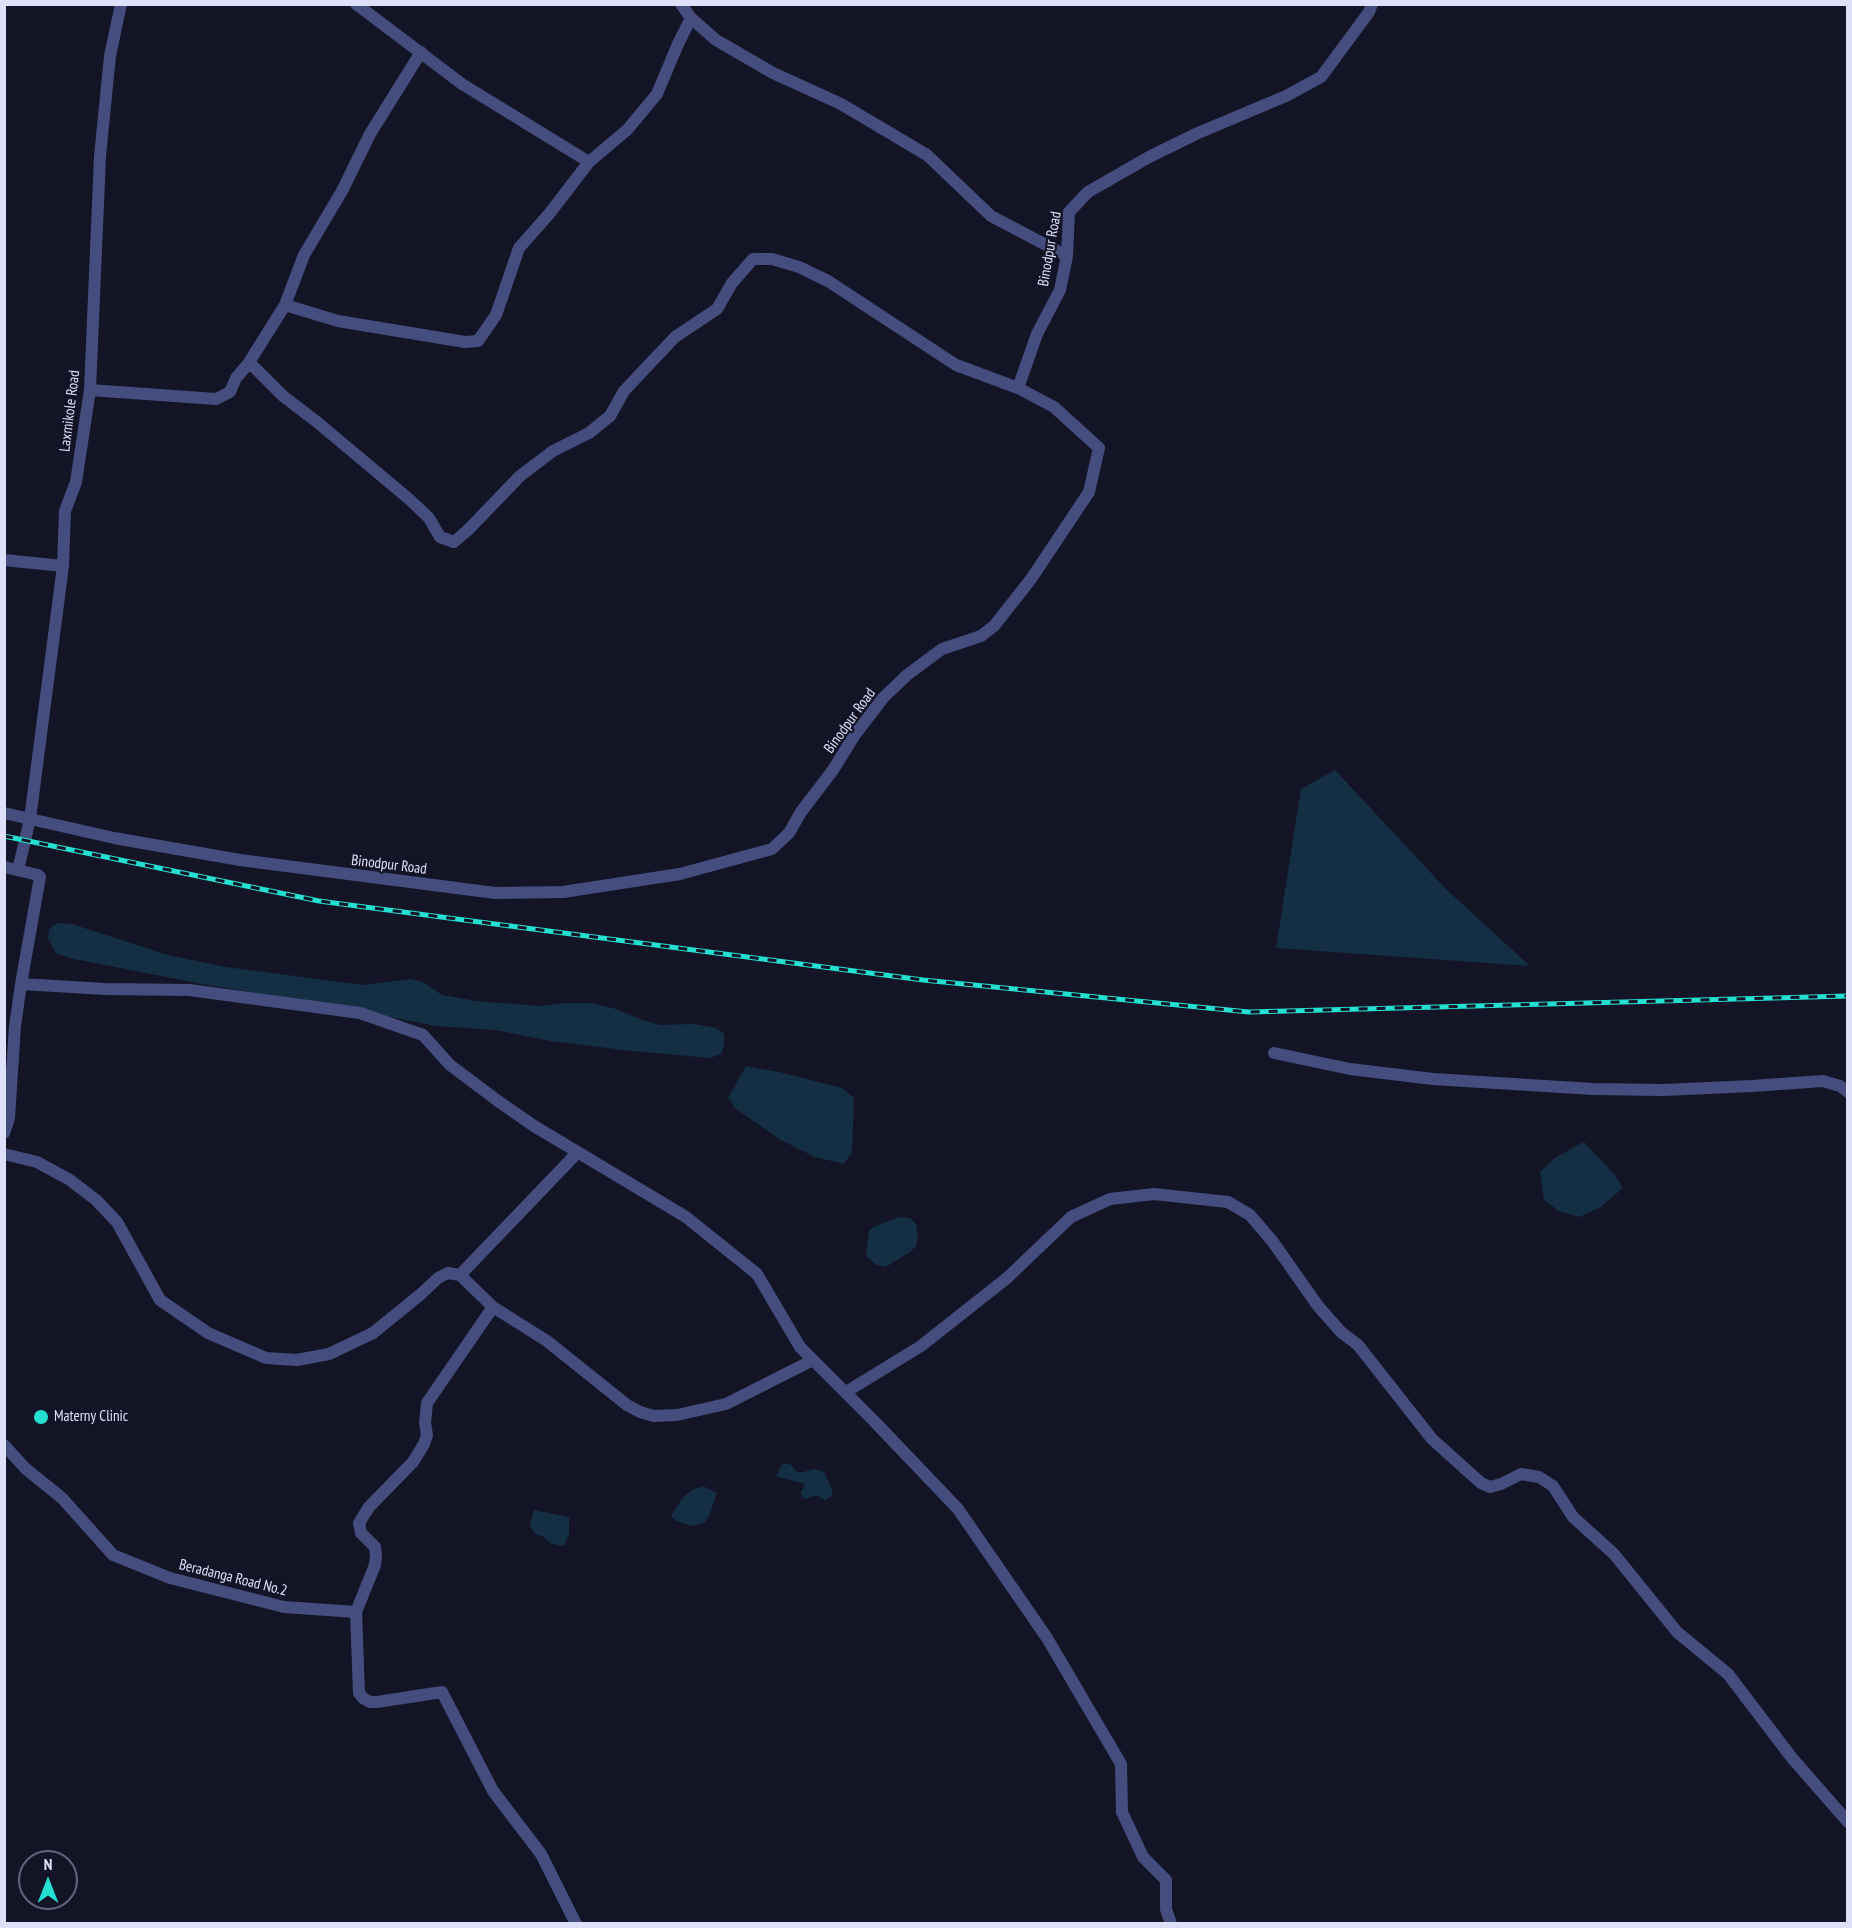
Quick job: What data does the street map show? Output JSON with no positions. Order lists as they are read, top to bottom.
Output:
{
  "streets": {
    "street": ["Binodpur Road", "Laxmikole Road", "Beradanga Road No.2"]
  },
  "crossings": [
    ["Binodpur Road", "Laxmikole Road"]
  ],
  "places": ["Materny Clinic"],
  "north": "top"
}
